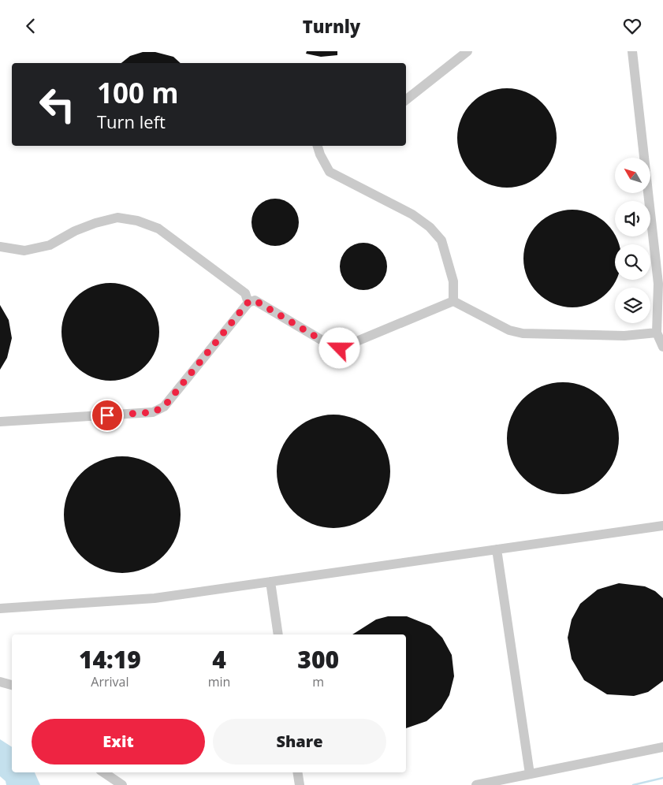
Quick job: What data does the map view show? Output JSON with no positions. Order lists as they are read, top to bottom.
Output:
{
  "north": "top left",
  "page": {
    "header": "Turnly",
    "turn": ["100 m", "Turn left"],
    "eta": [
      "14:19",
      "Arrival",
      "4",
      "min",
      "300",
      "m"
    ],
    "buttons": ["Exit", "Share"]
  }
}
